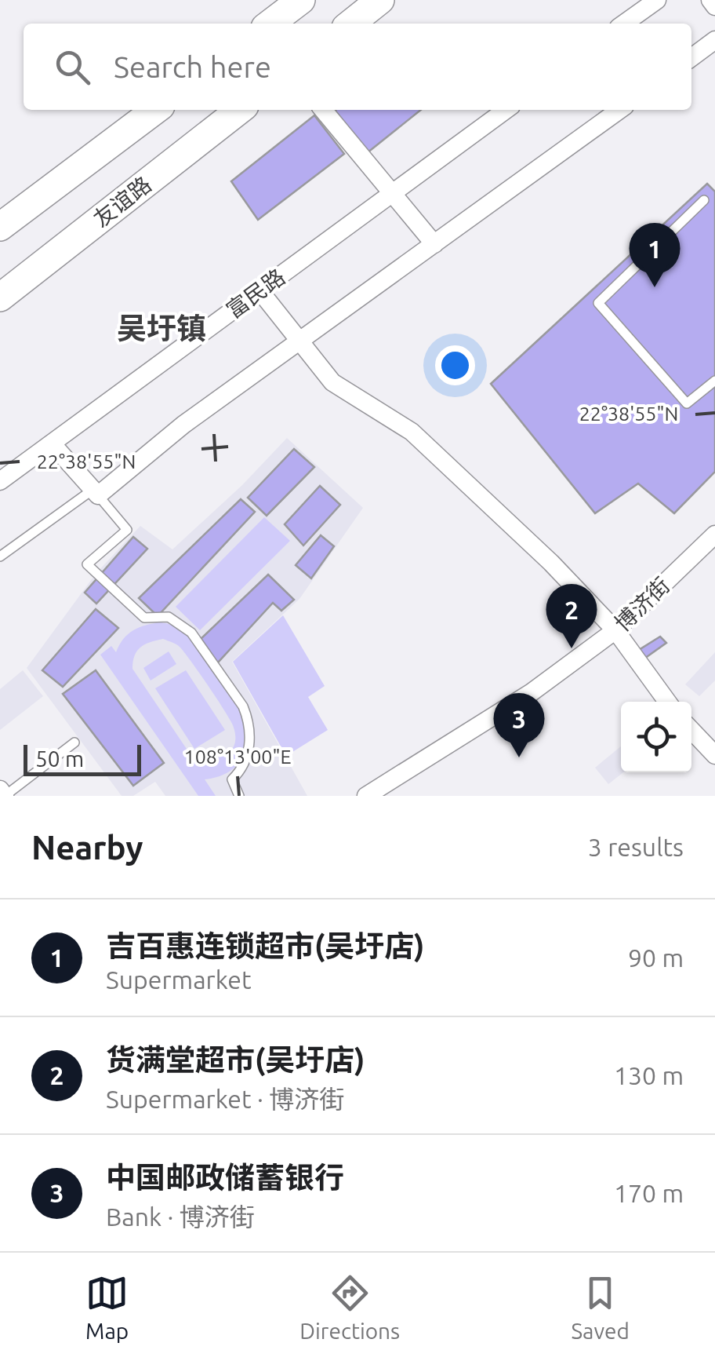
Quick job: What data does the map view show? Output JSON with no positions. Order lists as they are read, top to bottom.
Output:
{
  "streets": {
    "highway": ["友谊路"],
    "street": ["富民路", "博济街"]
  },
  "districts": ["吴圩镇"],
  "scale_bar": "50 m",
  "page": {
    "search": "Search here",
    "pins": ["1", "2", "3"],
    "scale": "50 m",
    "heading": ["Nearby", "3 results"],
    "list": [
      {
        "mark": "1",
        "name": "吉百惠连锁超市(吴圩店)",
        "note": "Supermarket",
        "value": "90 m"
      },
      {
        "mark": "2",
        "name": "货满堂超市(吴圩店)",
        "note": "Supermarket · 博济街",
        "value": "130 m"
      },
      {
        "mark": "3",
        "name": "中国邮政储蓄银行",
        "note": "Bank · 博济街",
        "value": "170 m"
      }
    ],
    "nav": ["Map", "Directions", "Saved"]
  },
  "coordinates": ["22°38'55\"N", "108°13'00\"E"]
}
